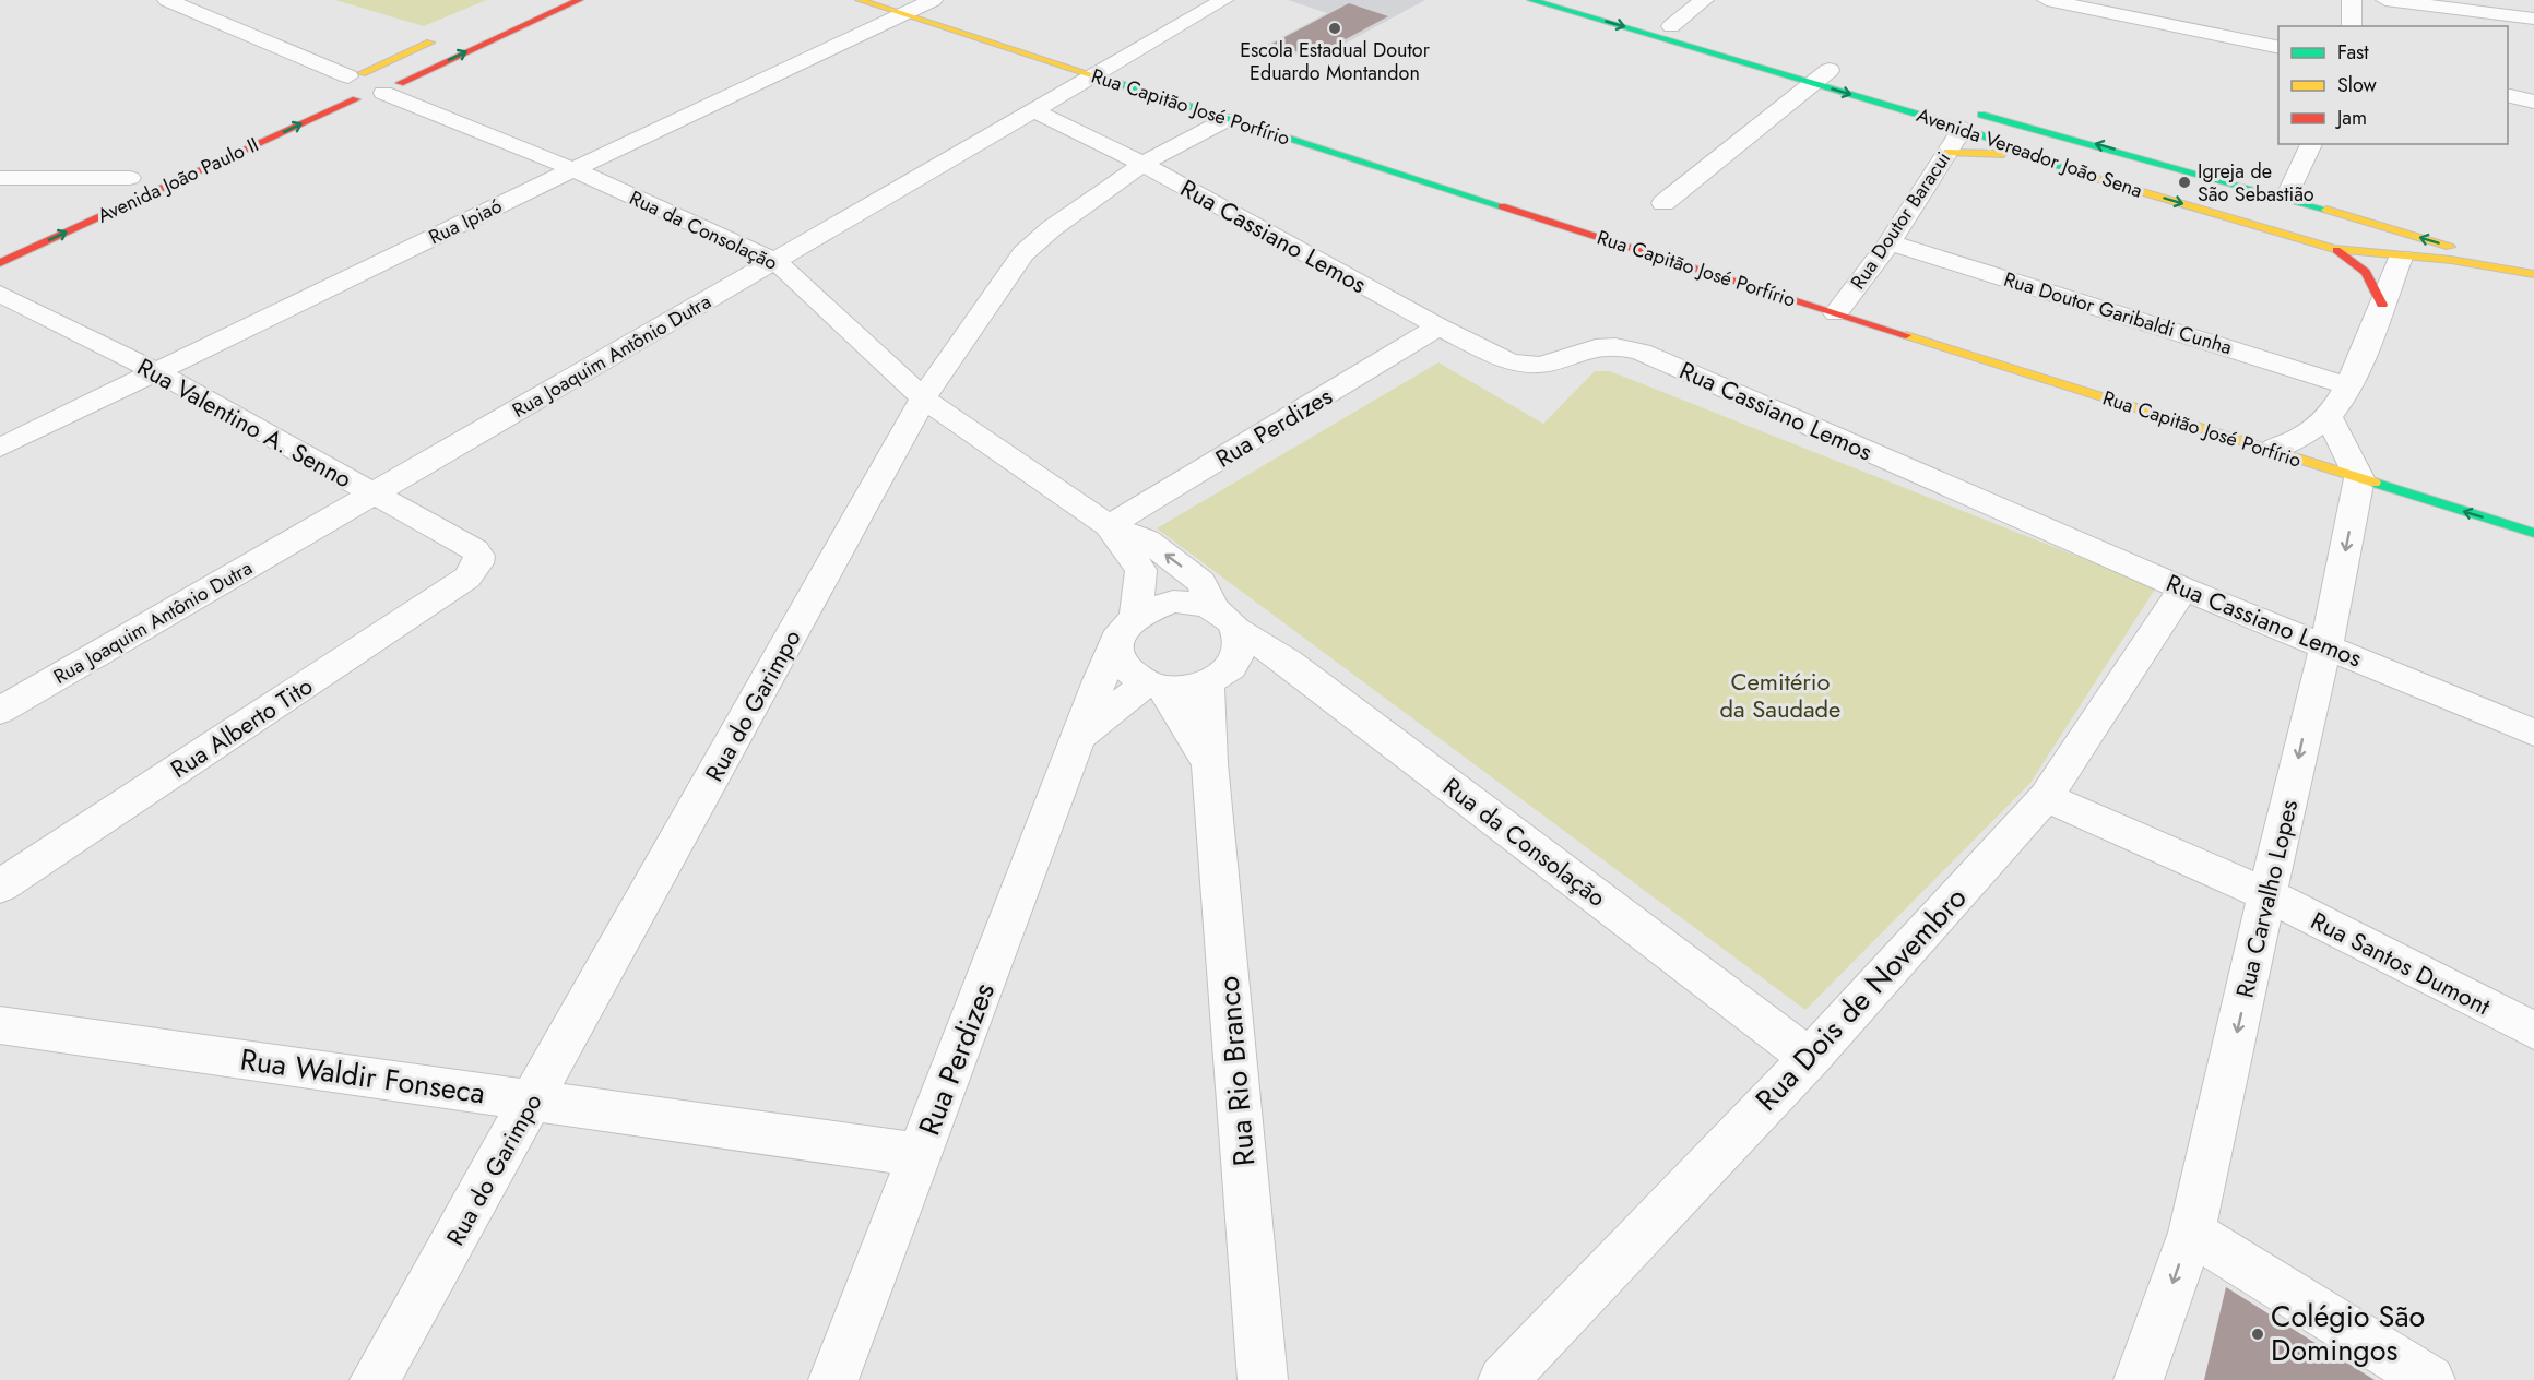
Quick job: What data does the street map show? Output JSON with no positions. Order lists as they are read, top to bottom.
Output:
{
  "streets": {
    "main road": ["Rua Capitão José Porfírio", "Avenida Vereador João Sena", "Avenida João Paulo II"],
    "street": [
      "Rua Doutor Baracui",
      "Rua Ipiaó",
      "Rua da Consolação",
      "Rua Cassiano Lemos",
      "Rua Doutor Garibaldi Cunha",
      "Rua Joaquim Antônio Dutra",
      "Rua Valentino A. Senno",
      "Rua Perdizes",
      "Rua do Garimpo",
      "Rua Alberto Tito",
      "Rua Carvalho Lopes",
      "Rua Santos Dumont",
      "Rua Dois de Novembro",
      "Rua Rio Branco",
      "Rua Waldir Fonseca"
    ]
  },
  "crossings": [
    ["Rua Capitão José Porfírio", "Rua Doutor Baracui"],
    ["Rua Capitão José Porfírio", "Rua Ipiaó"],
    ["Rua Capitão José Porfírio", "Rua Joaquim Antônio Dutra"],
    ["Rua Capitão José Porfírio", "Rua do Garimpo"],
    ["Rua Capitão José Porfírio", "Rua Carvalho Lopes"],
    ["Avenida Vereador João Sena", "Rua Doutor Baracui"],
    ["Avenida João Paulo II", "Rua da Consolação"],
    ["Rua Doutor Baracui", "Rua Doutor Garibaldi Cunha"],
    ["Rua Ipiaó", "Rua da Consolação"],
    ["Rua Ipiaó", "Rua Valentino A. Senno"],
    ["Rua da Consolação", "Rua Joaquim Antônio Dutra"],
    ["Rua da Consolação", "Rua Perdizes"],
    ["Rua da Consolação", "Rua do Garimpo"],
    ["Rua da Consolação", "Rua Dois de Novembro"],
    ["Rua da Consolação", "Rua Rio Branco"],
    ["Rua Cassiano Lemos", "Rua Joaquim Antônio Dutra"],
    ["Rua Cassiano Lemos", "Rua Perdizes"],
    ["Rua Cassiano Lemos", "Rua do Garimpo"],
    ["Rua Cassiano Lemos", "Rua Carvalho Lopes"],
    ["Rua Cassiano Lemos", "Rua Dois de Novembro"],
    ["Rua Joaquim Antônio Dutra", "Rua Valentino A. Senno"],
    ["Rua Valentino A. Senno", "Rua Alberto Tito"],
    ["Rua Perdizes", "Rua Rio Branco"],
    ["Rua Perdizes", "Rua Waldir Fonseca"],
    ["Rua do Garimpo", "Rua Waldir Fonseca"],
    ["Rua Carvalho Lopes", "Rua Santos Dumont"],
    ["Rua Santos Dumont", "Rua Dois de Novembro"]
  ],
  "one_way": ["Avenida João Paulo II", "Rua Carvalho Lopes"],
  "parks": ["Cemitério da Saudade"],
  "places": ["Escola Estadual Doutor Eduardo Montandon", "Igreja de São Sebastião", "Colégio São Domingos"],
  "legend": ["Fast", "Slow", "Jam"]
}
